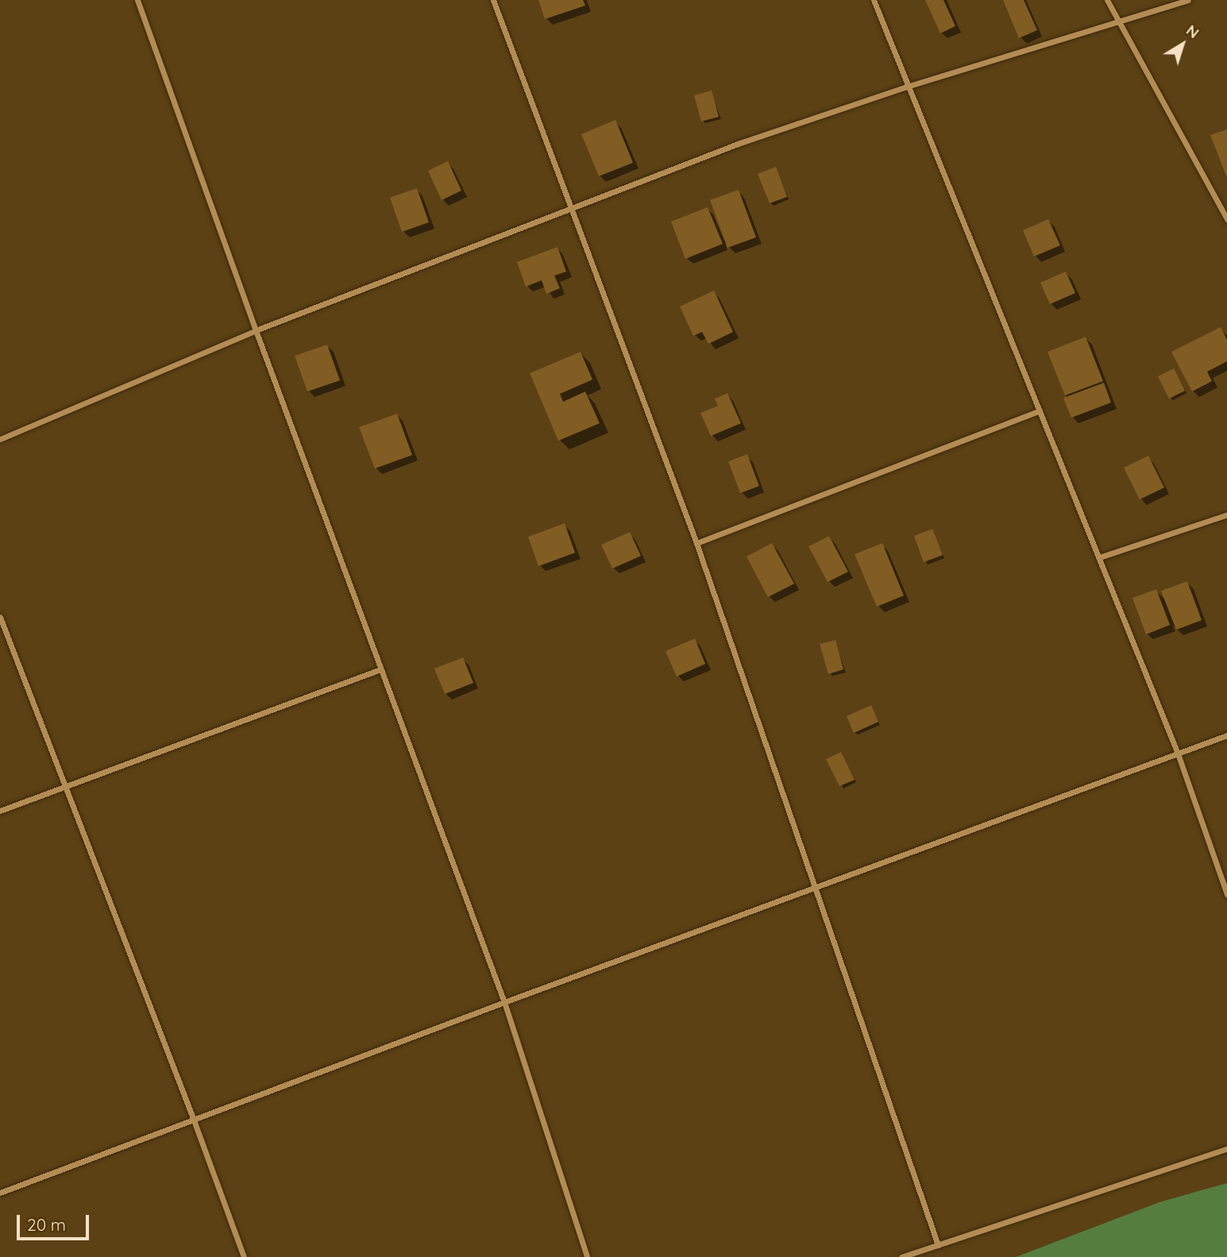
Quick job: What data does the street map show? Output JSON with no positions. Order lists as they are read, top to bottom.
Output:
{
  "scale_bar": "20 m",
  "north": "top right"
}
